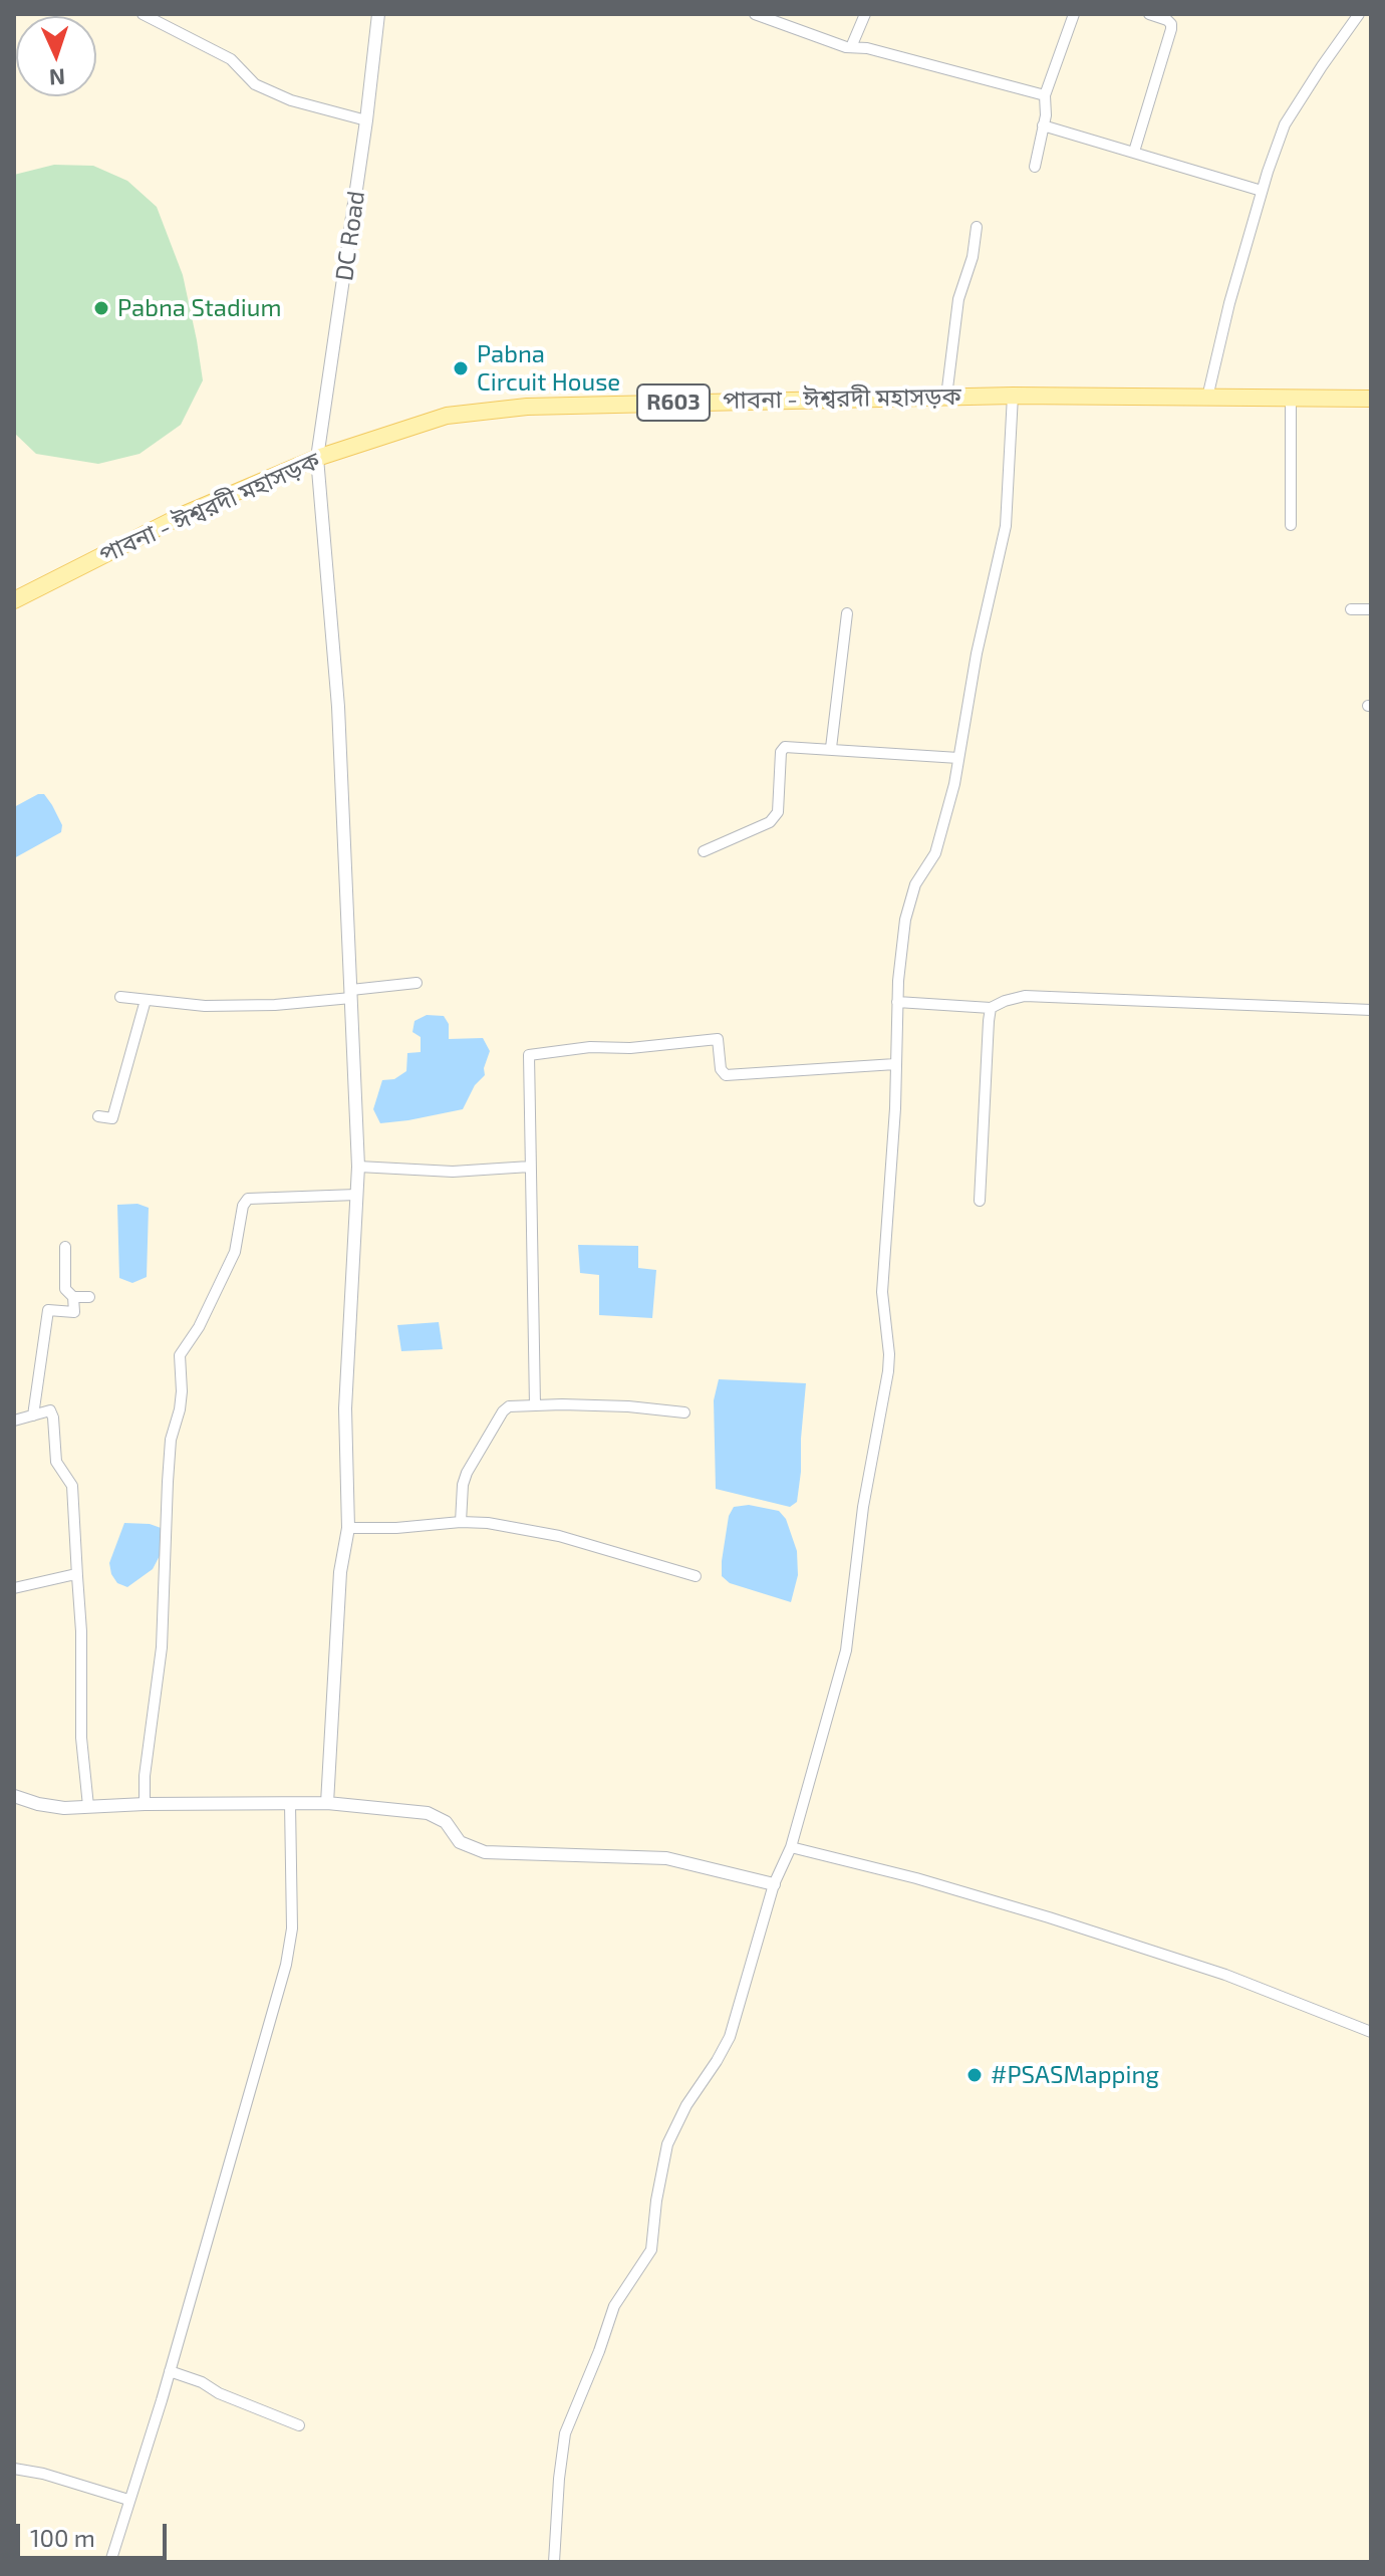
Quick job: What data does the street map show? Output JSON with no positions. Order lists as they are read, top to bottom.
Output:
{
  "streets": {
    "main road": ["পাবনা - ঈশ্বরদী মহাসড়ক", "R603"],
    "street": ["DC Road"]
  },
  "crossings": [
    ["DC Road", "পাবনা - ঈশ্বরদী মহাসড়ক"]
  ],
  "places": ["Pabna Stadium", "Pabna Circuit House", "#PSASMapping"],
  "scale_bar": "100 m",
  "north": "bottom"
}
